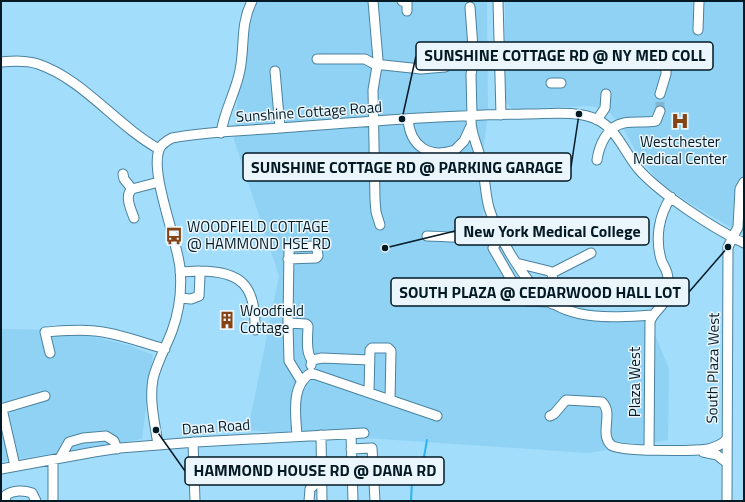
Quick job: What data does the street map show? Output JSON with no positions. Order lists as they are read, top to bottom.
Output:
{
  "streets": {
    "street": [
      "Sunshine Cottage Road",
      "South Plaza West",
      "Plaza West",
      "Dana Road"
    ]
  },
  "crossings": [
    ["Sunshine Cottage Road", "South Plaza West"],
    ["Sunshine Cottage Road", "Plaza West"]
  ],
  "places": {
    "other": [
      "SUNSHINE COTTAGE RD @ PARKING GARAGE",
      "SUNSHINE COTTAGE RD @ NY MED COLL",
      "SOUTH PLAZA @ CEDARWOOD HALL LOT",
      "New York Medical College",
      "HAMMOND HOUSE RD @ DANA RD"
    ],
    "hospital": ["Westchester Medical Center"],
    "bus stop": ["WOODFIELD COTTAGE @ HAMMOND HSE RD"],
    "building": ["Woodfield Cottage"]
  }
}
